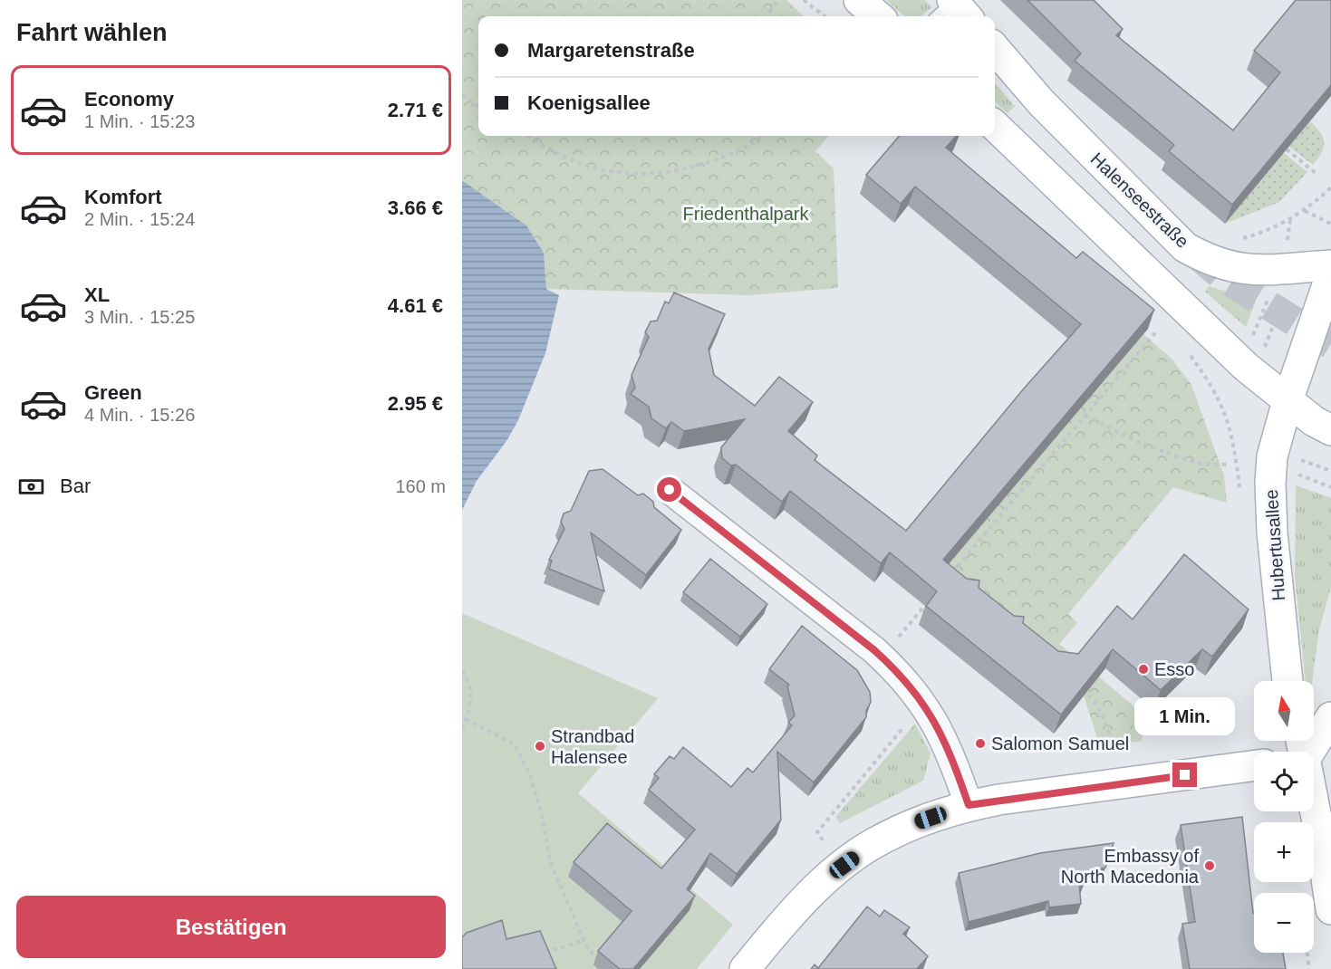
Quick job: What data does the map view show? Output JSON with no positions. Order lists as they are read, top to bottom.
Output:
{
  "streets": {
    "main road": ["Halenseestraße", "Hubertusallee"]
  },
  "parks": ["Friedenthalpark"],
  "places": [
    "Esso",
    "Salomon Samuel",
    "Strandbad Halensee",
    "Embassy of North Macedonia"
  ],
  "north": "top",
  "page": {
    "heading": "Fahrt wählen",
    "banner": ["Margaretenstraße", "Koenigsallee"],
    "list": [
      {
        "name": "Economy",
        "note": "1 Min. · 15:23",
        "value": "2.71 €"
      },
      {
        "name": "Komfort",
        "note": "2 Min. · 15:24",
        "value": "3.66 €"
      },
      {
        "name": "XL",
        "note": "3 Min. · 15:25",
        "value": "4.61 €"
      },
      {
        "name": "Green",
        "note": "4 Min. · 15:26",
        "value": "2.95 €"
      }
    ],
    "pay": ["Bar", "160 m"],
    "map_buttons": ["+", "−"],
    "bubble": "1 Min.",
    "buttons": "Bestätigen"
  }
}
